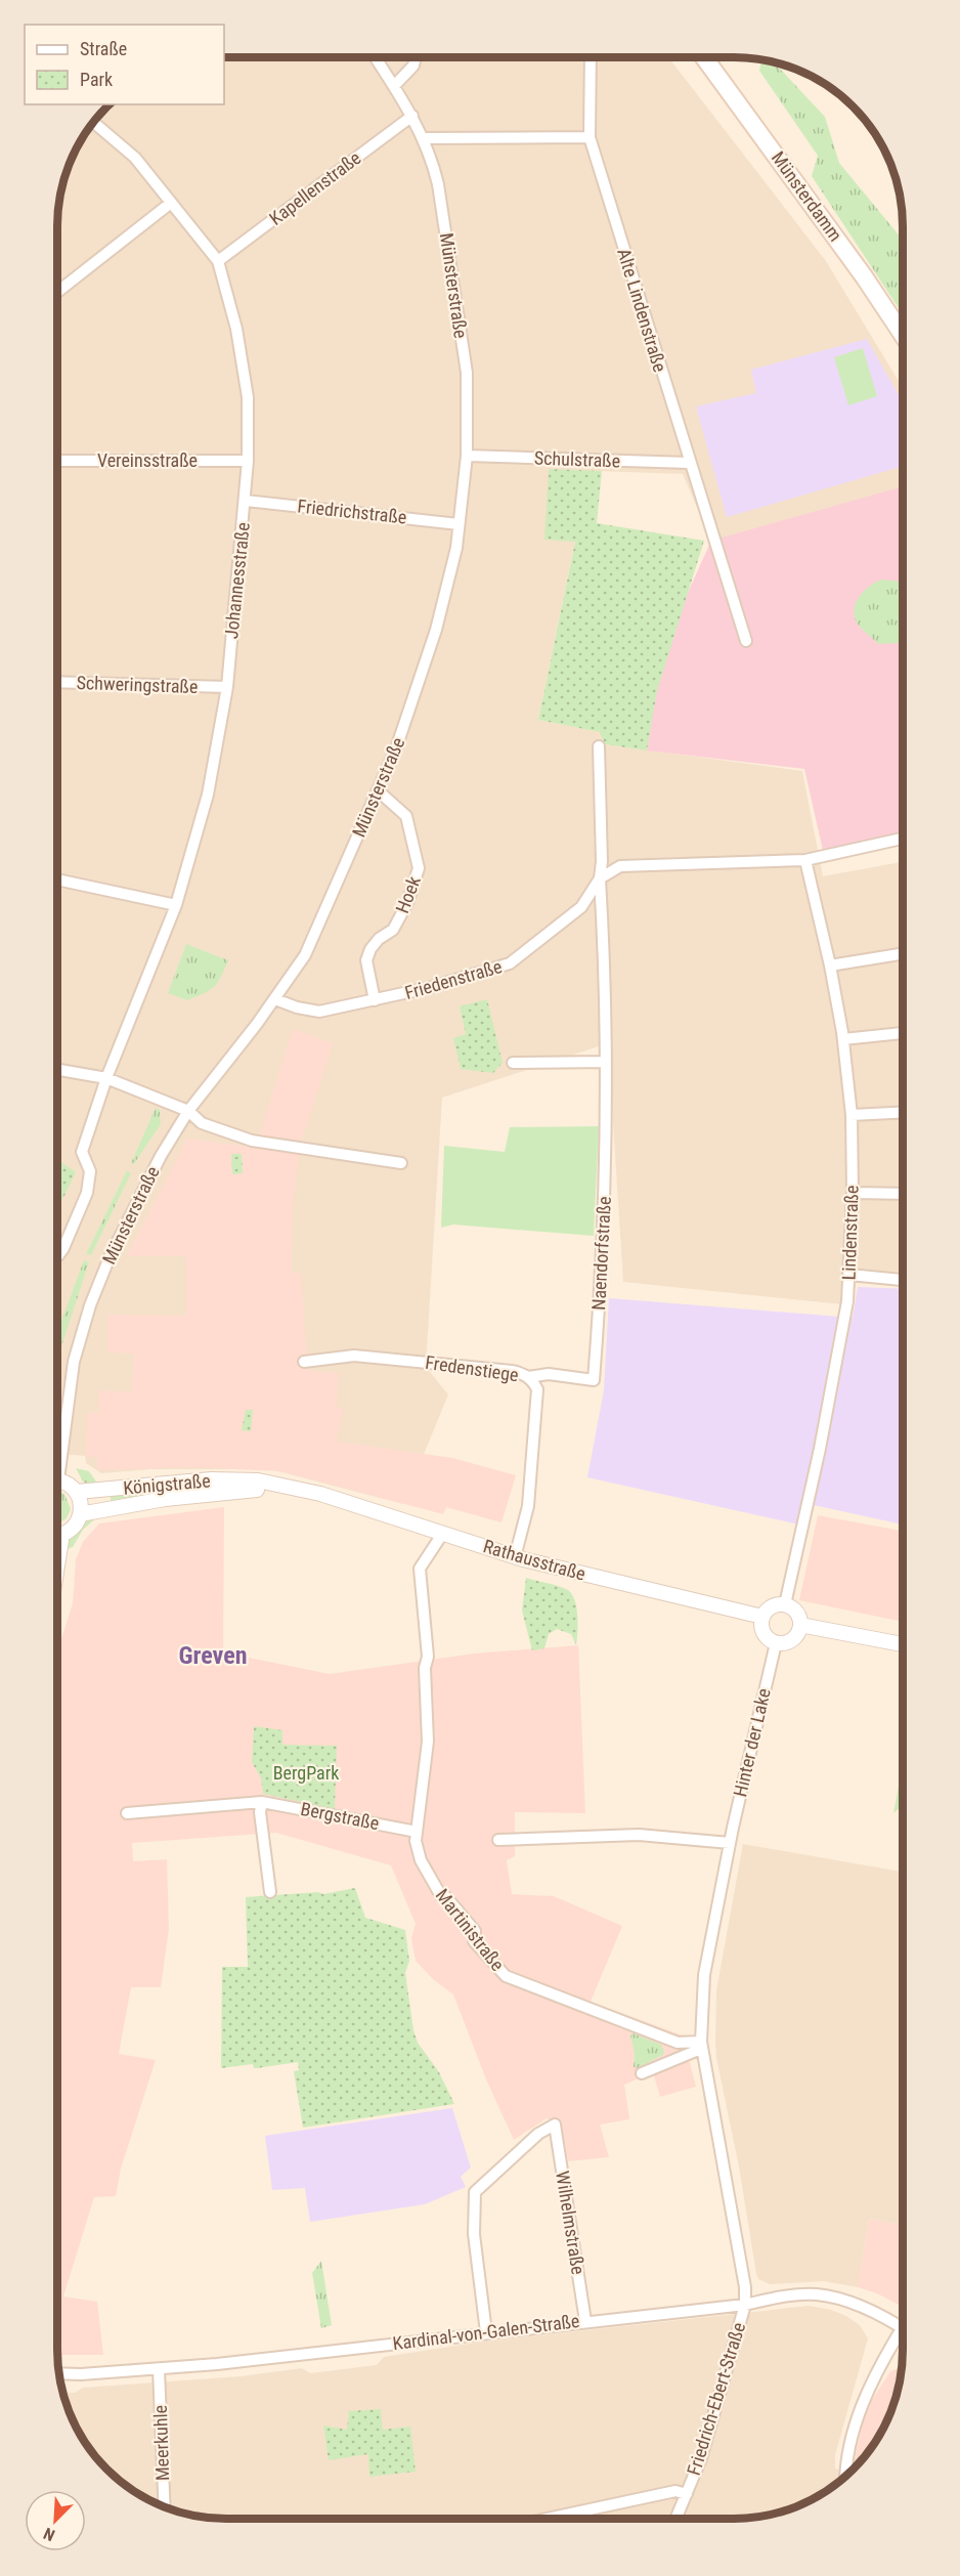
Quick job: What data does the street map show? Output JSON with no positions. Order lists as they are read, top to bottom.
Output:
{
  "streets": {
    "main road": ["Münsterdamm"],
    "street": [
      "Kapellenstraße",
      "Münsterstraße",
      "Alte Lindenstraße",
      "Schulstraße",
      "Vereinsstraße",
      "Friedrichstraße",
      "Johannesstraße",
      "Schweringstraße",
      "Hoek",
      "Friedenstraße",
      "Lindenstraße",
      "Naendorfstraße",
      "Fredenstiege",
      "Königstraße",
      "Rathausstraße",
      "Hinter der Lake",
      "Bergstraße",
      "Martinistraße",
      "Wilhelmstraße",
      "Kardinal-von-Galen-Straße",
      "Friedrich-Ebert-Straße",
      "Meerkuhle"
    ]
  },
  "crossings": [
    ["Kapellenstraße", "Münsterstraße"],
    ["Kapellenstraße", "Johannesstraße"],
    ["Münsterstraße", "Schulstraße"],
    ["Münsterstraße", "Friedrichstraße"],
    ["Münsterstraße", "Hoek"],
    ["Münsterstraße", "Friedenstraße"],
    ["Alte Lindenstraße", "Schulstraße"],
    ["Vereinsstraße", "Johannesstraße"],
    ["Friedrichstraße", "Johannesstraße"],
    ["Johannesstraße", "Schweringstraße"],
    ["Hoek", "Friedenstraße"],
    ["Friedenstraße", "Naendorfstraße"],
    ["Lindenstraße", "Rathausstraße"],
    ["Lindenstraße", "Hinter der Lake"],
    ["Naendorfstraße", "Fredenstiege"],
    ["Fredenstiege", "Rathausstraße"],
    ["Königstraße", "Rathausstraße"],
    ["Rathausstraße", "Hinter der Lake"],
    ["Rathausstraße", "Martinistraße"],
    ["Hinter der Lake", "Martinistraße"],
    ["Bergstraße", "Martinistraße"],
    ["Wilhelmstraße", "Kardinal-von-Galen-Straße"],
    ["Kardinal-von-Galen-Straße", "Friedrich-Ebert-Straße"],
    ["Kardinal-von-Galen-Straße", "Meerkuhle"]
  ],
  "districts": ["Greven"],
  "parks": ["BergPark"],
  "legend": ["Straße", "Park"],
  "north": "bottom left"
}
